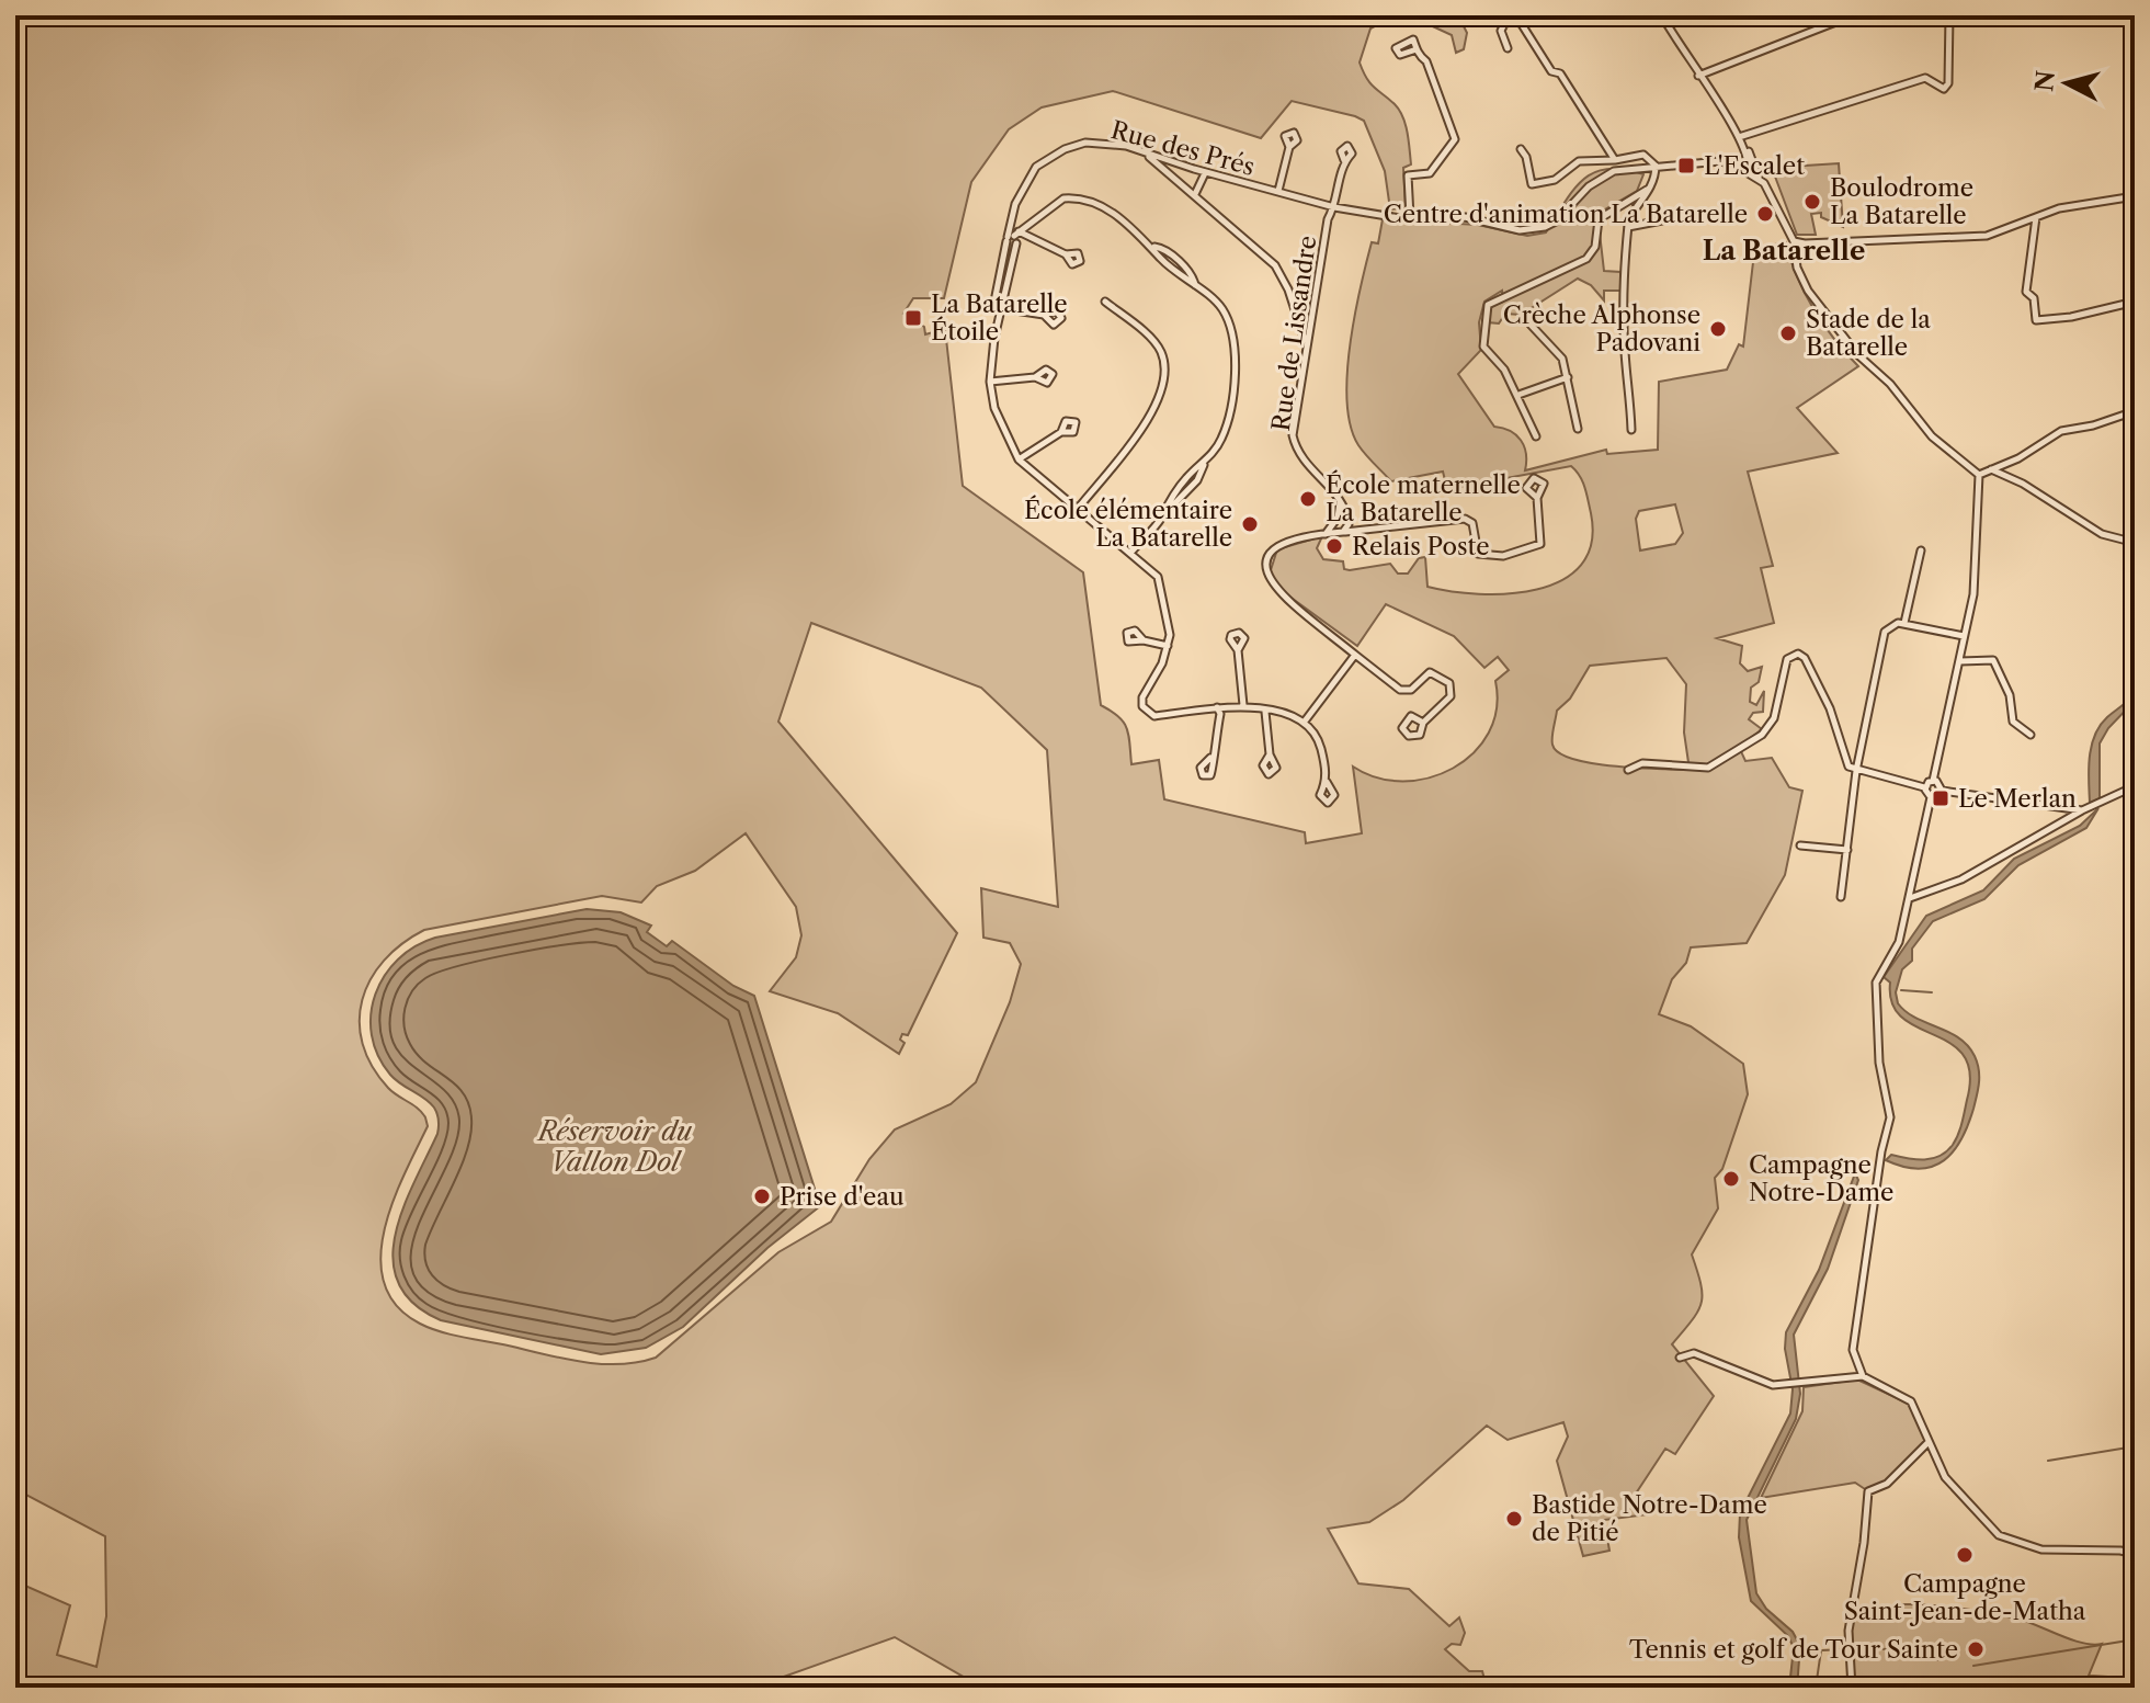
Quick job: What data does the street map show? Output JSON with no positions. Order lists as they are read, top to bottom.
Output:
{
  "streets": {
    "street": ["Rue des Prés", "Rue de Lissandre"]
  },
  "crossings": [
    ["Rue des Prés", "Rue de Lissandre"]
  ],
  "districts": ["La Batarelle"],
  "water": ["Réservoir du Vallon Dol"],
  "places": {
    "transit": ["L'Escalet", "La Batarelle Étoile", "Le Merlan"],
    "other": [
      "Boulodrome La Batarelle",
      "Centre d'animation La Batarelle",
      "Crèche Alphonse Padovani",
      "Stade de la Batarelle",
      "École maternelle La Batarelle",
      "École élémentaire La Batarelle",
      "Relais Poste",
      "Campagne Notre-Dame",
      "Prise d'eau",
      "Bastide Notre-Dame de Pitié",
      "Campagne Saint-Jean-de-Matha",
      "Tennis et golf de Tour Sainte"
    ]
  },
  "north": "left"
}
